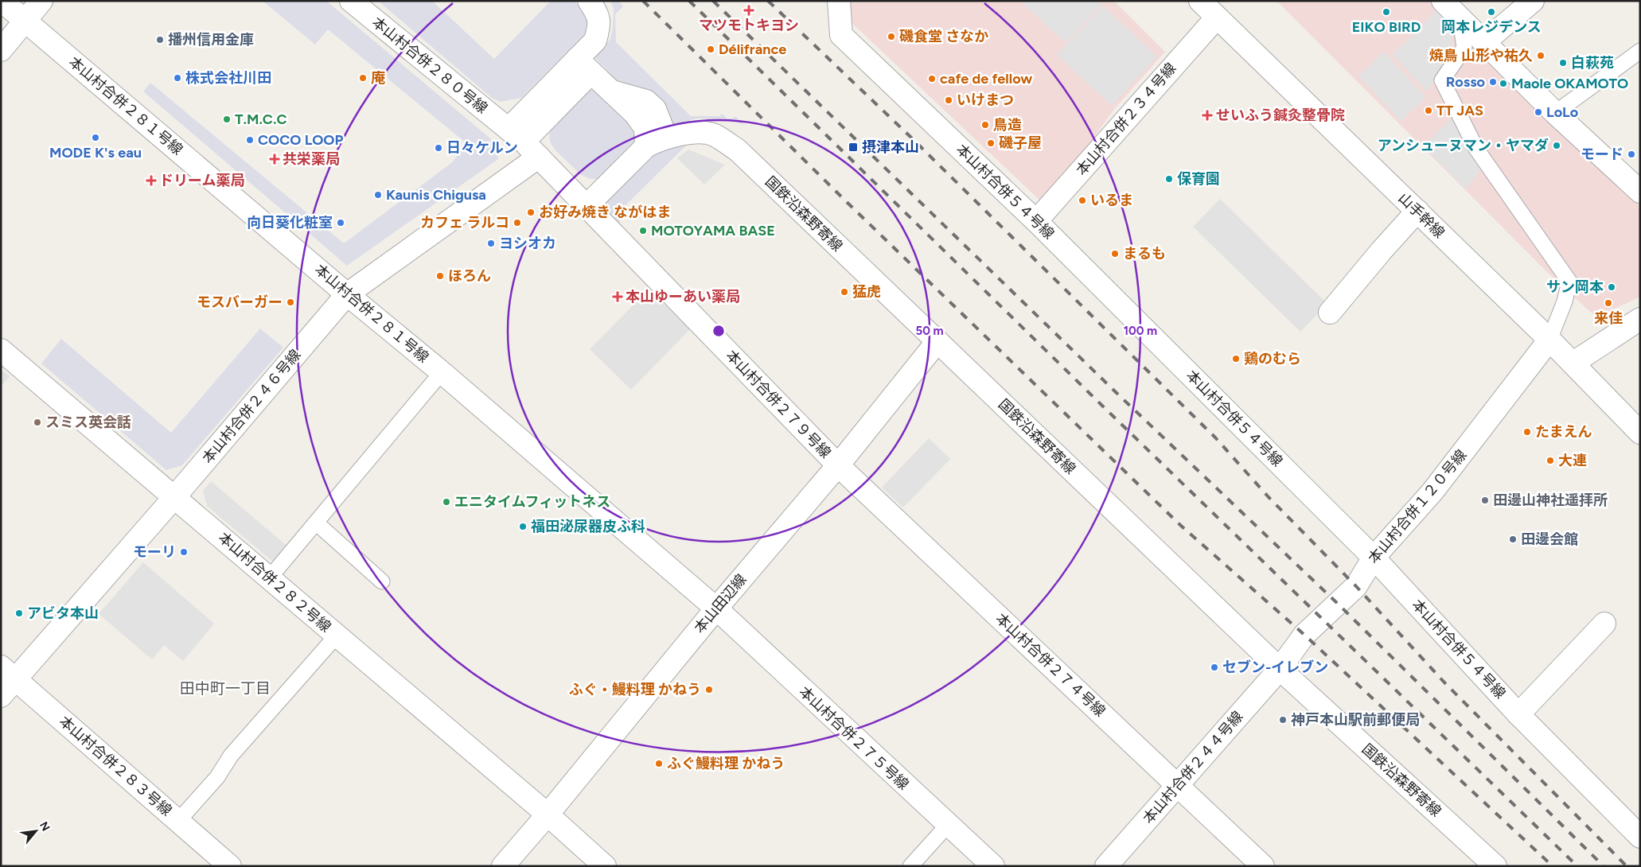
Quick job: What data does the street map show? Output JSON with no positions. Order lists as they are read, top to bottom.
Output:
{
  "streets": {
    "street": [
      "本山村合併２８０号線",
      "本山村合併２８１号線",
      "本山村合併２３４号線",
      "本山村合併５４号線",
      "国鉄沿森野寄線",
      "山手幹線",
      "本山村合併２７９号線",
      "本山村合併２４６号線",
      "本山村合併１２０号線",
      "本山村合併２８２号線",
      "本山田辺線",
      "本山村合併２７４号線",
      "本山村合併２７５号線",
      "本山村合併２８３号線",
      "本山村合併２４４号線"
    ]
  },
  "crossings": [
    ["本山村合併２８０号線", "本山村合併２７９号線"],
    ["本山村合併２８０号線", "本山村合併２４６号線"],
    ["本山村合併２８１号線", "本山村合併２４６号線"],
    ["本山村合併２８１号線", "本山田辺線"],
    ["本山村合併２８１号線", "本山村合併２７５号線"],
    ["本山村合併２３４号線", "本山村合併５４号線"],
    ["本山村合併２３４号線", "山手幹線"],
    ["本山村合併５４号線", "本山村合併１２０号線"],
    ["国鉄沿森野寄線", "本山村合併１２０号線"],
    ["国鉄沿森野寄線", "本山田辺線"],
    ["国鉄沿森野寄線", "本山村合併２４４号線"],
    ["山手幹線", "本山村合併１２０号線"],
    ["本山村合併２７９号線", "本山村合併２４６号線"],
    ["本山村合併２７９号線", "本山田辺線"],
    ["本山村合併２７９号線", "本山村合併２７４号線"],
    ["本山村合併２４６号線", "本山村合併２８２号線"],
    ["本山村合併２４６号線", "本山村合併２８３号線"],
    ["本山村合併１２０号線", "本山村合併２４４号線"],
    ["本山村合併２８２号線", "本山田辺線"],
    ["本山田辺線", "本山村合併２７４号線"],
    ["本山田辺線", "本山村合併２７５号線"],
    ["本山村合併２７４号線", "本山村合併２４４号線"]
  ],
  "districts": ["田中町一丁目"],
  "places": {
    "health": [
      "マツモトキヨシ",
      "せいふう鍼灸整骨院",
      "共栄薬局",
      "ドリーム薬局",
      "本山ゆーあい薬局"
    ],
    "other": [
      "EIKO BIRD",
      "岡本レジデンス",
      "磯食堂 さなか",
      "播州信用金庫",
      "Délifrance",
      "焼鳥 山形や祐久",
      "白萩苑",
      "株式会社川田",
      "庵",
      "cafe de fellow",
      "Rosso",
      "Maole OKAMOTO",
      "いけまつ",
      "TT JAS",
      "LoLo",
      "T.M.C.C",
      "鳥造",
      "MODE K's eau",
      "COCO LOOP",
      "磯子屋",
      "アンシューヌマン・ヤマダ",
      "日々ケルン",
      "モード",
      "保育園",
      "Kaunis Chigusa",
      "いるま",
      "お好み焼き ながはま",
      "向日葵化粧室",
      "カフェ ラルコ",
      "MOTOYAMA BASE",
      "ヨシオカ",
      "まるも",
      "ほろん",
      "サン岡本",
      "猛虎",
      "モスバーガー",
      "来佳",
      "鶏のむら",
      "スミス英会話",
      "たまえん",
      "大連",
      "田邊山神社遥拝所",
      "エニタイムフィットネス",
      "福田泌尿器皮ふ科",
      "田邊会館",
      "モーリ",
      "アビタ本山",
      "セブン-イレブン",
      "ふぐ・鰻料理 かねう",
      "神戸本山駅前郵便局",
      "ふぐ鰻料理 かねう"
    ],
    "transit": ["摂津本山"]
  },
  "north": "top right",
  "rings": ["50 m", "100 m"]
}
